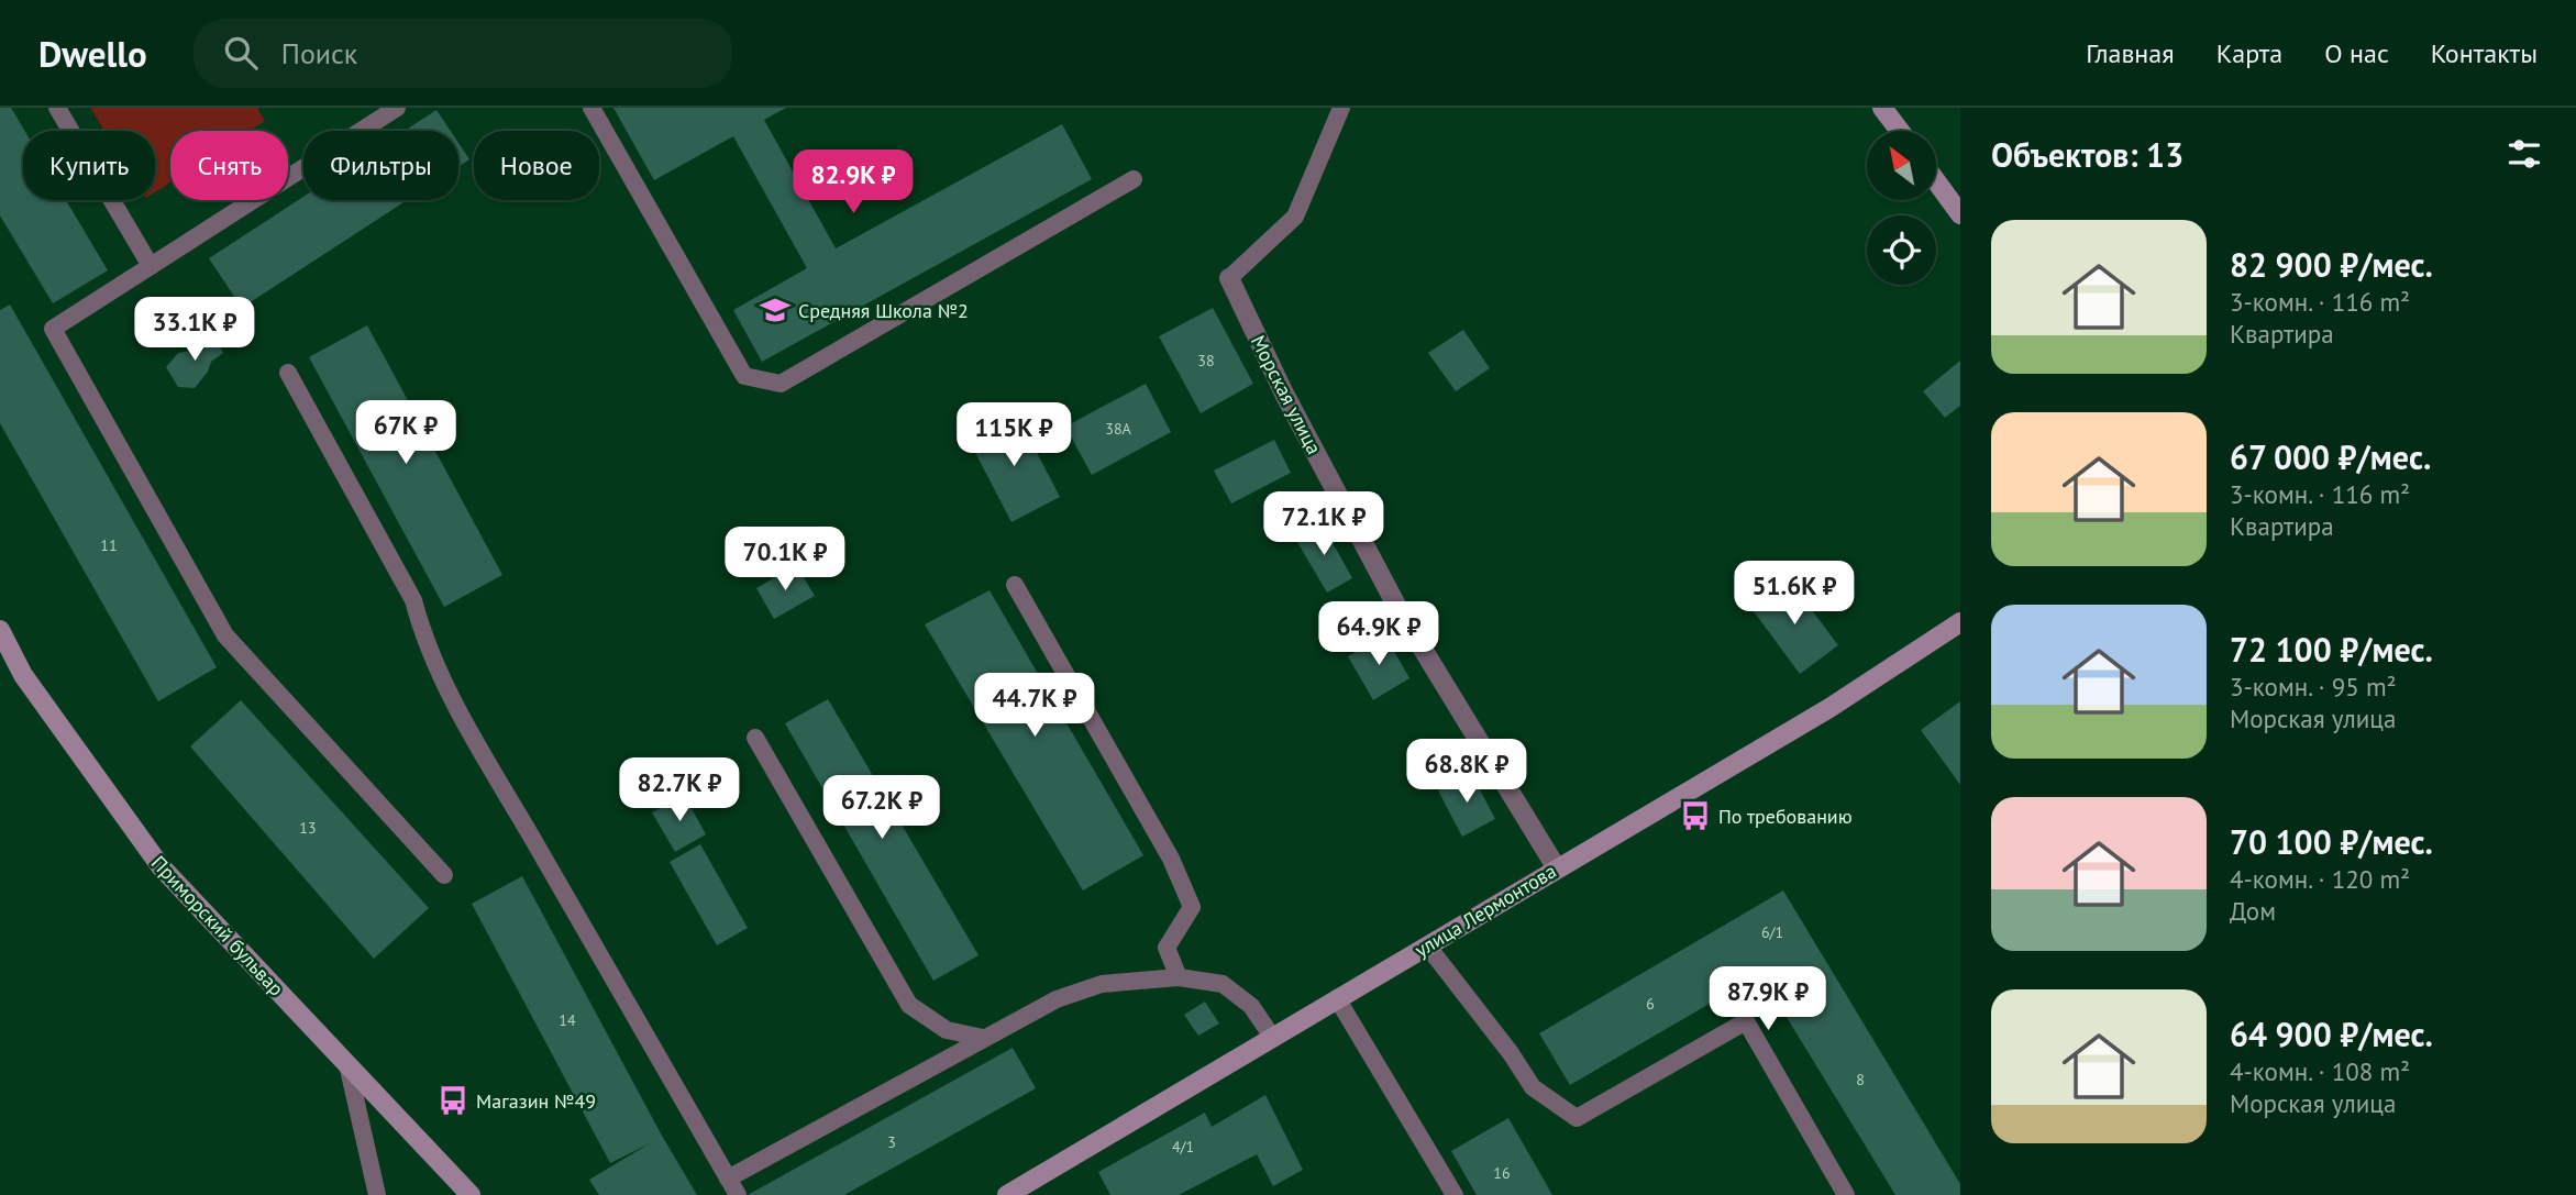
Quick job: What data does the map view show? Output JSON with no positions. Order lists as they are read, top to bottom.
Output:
{
  "streets": {
    "street": ["Морская улица", "улица Лермонтова", "Приморский бульвар"]
  },
  "crossings": [
    ["Морская улица", "улица Лермонтова"]
  ],
  "places": {
    "school or university": ["Средняя Школа №2"],
    "bus stop": ["По требованию", "Магазин №49"]
  },
  "house_numbers": [
    "38",
    "38А",
    "11",
    "13",
    "6/1",
    "6",
    "14",
    "8",
    "3",
    "4/1",
    "16"
  ],
  "north": "top left",
  "page": {
    "header": "Dwello",
    "search": "Поиск",
    "nav": [
      "Главная",
      "Карта",
      "О нас",
      "Контакты"
    ],
    "heading": "Объектов: 13",
    "chip": [
      "Купить",
      "Снять",
      "Фильтры",
      "Новое"
    ],
    "price": [
      "82.9K ₽",
      "33.1K ₽",
      "67K ₽",
      "115K ₽",
      "72.1K ₽",
      "70.1K ₽",
      "51.6K ₽",
      "64.9K ₽",
      "44.7K ₽",
      "68.8K ₽",
      "82.7K ₽",
      "67.2K ₽",
      "87.9K ₽"
    ],
    "list": [
      {
        "name": "82 900 ₽/мес.",
        "note": "3-комн. · 116 m² · Квартира"
      },
      {
        "name": "67 000 ₽/мес.",
        "note": "3-комн. · 116 m² · Квартира"
      },
      {
        "name": "72 100 ₽/мес.",
        "note": "3-комн. · 95 m² · Морская улица"
      },
      {
        "name": "70 100 ₽/мес.",
        "note": "4-комн. · 120 m² · Дом"
      },
      {
        "name": "64 900 ₽/мес.",
        "note": "4-комн. · 108 m² · Морская улица"
      }
    ]
  }
}
